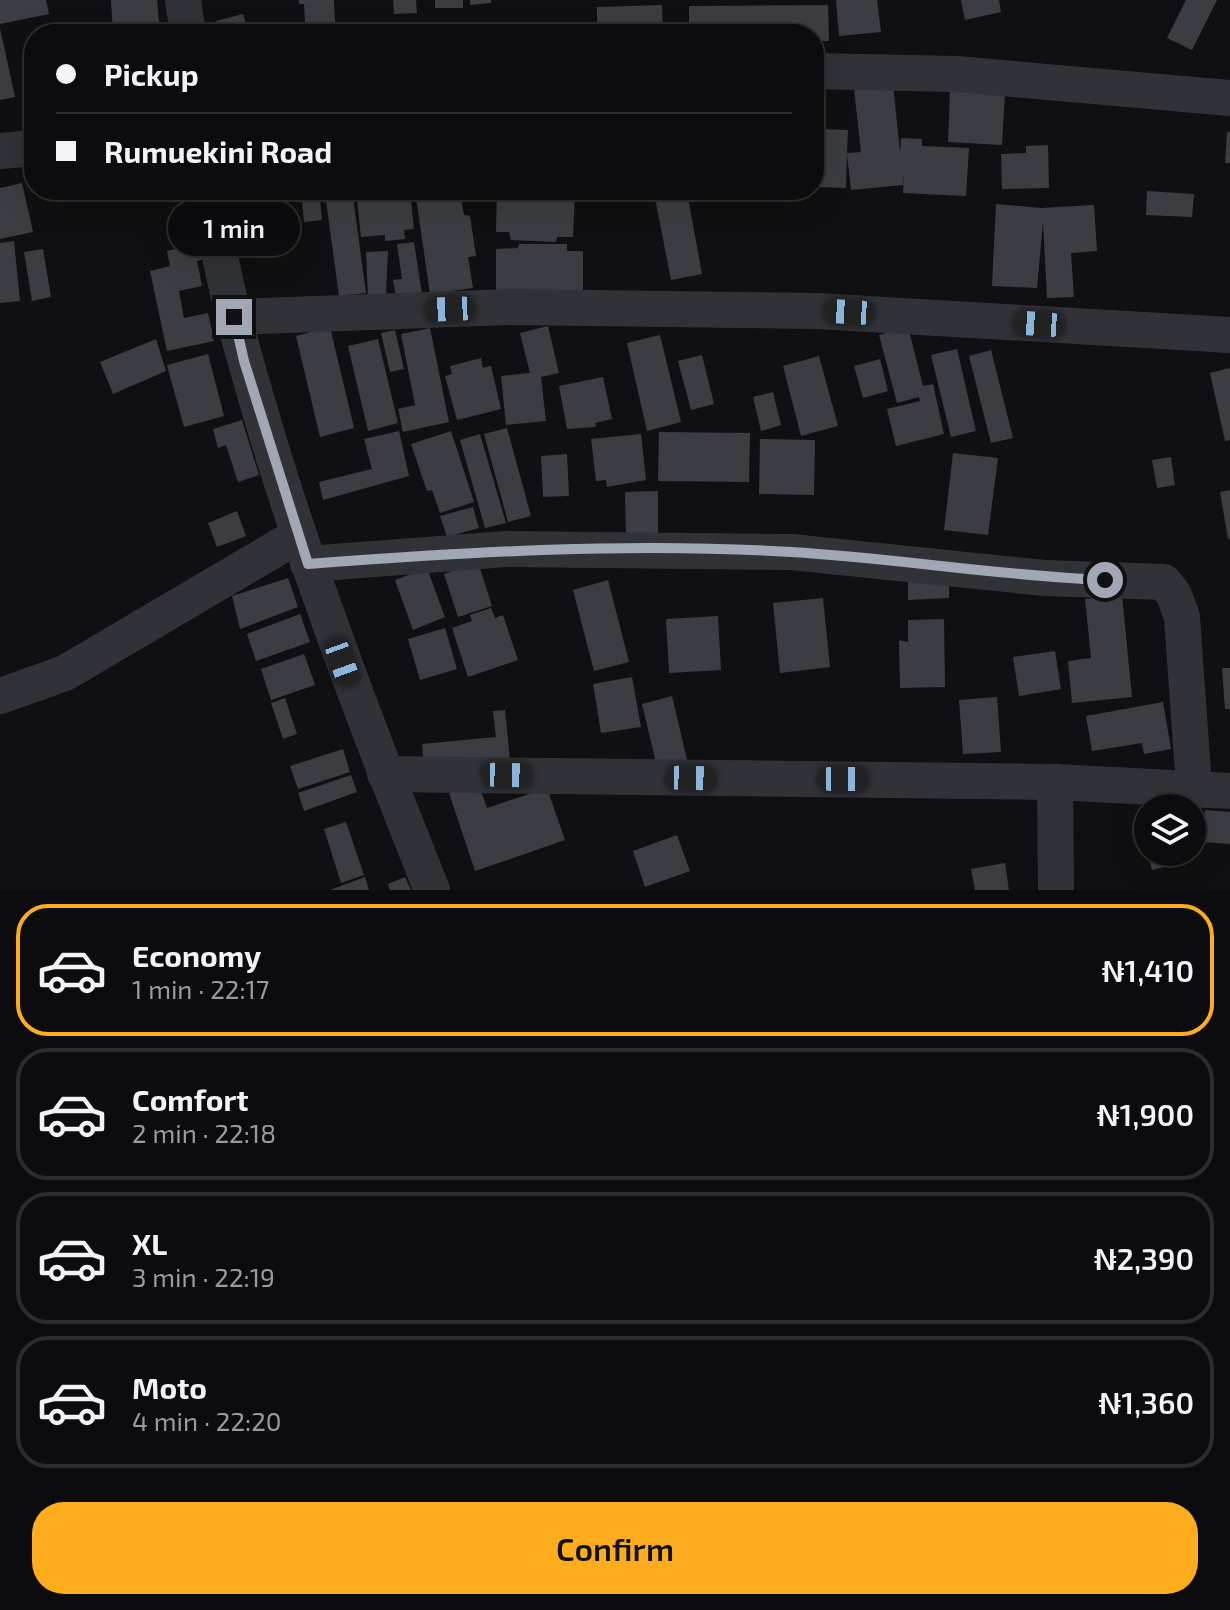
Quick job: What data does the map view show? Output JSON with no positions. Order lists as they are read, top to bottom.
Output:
{
  "page": {
    "banner": ["Pickup", "Rumuekini Road"],
    "bubble": "1 min",
    "list": [
      {
        "name": "Economy",
        "note": "1 min · 22:17",
        "value": "₦1,410"
      },
      {
        "name": "Comfort",
        "note": "2 min · 22:18",
        "value": "₦1,900"
      },
      {
        "name": "XL",
        "note": "3 min · 22:19",
        "value": "₦2,390"
      },
      {
        "name": "Moto",
        "note": "4 min · 22:20",
        "value": "₦1,360"
      }
    ],
    "buttons": "Confirm"
  }
}
